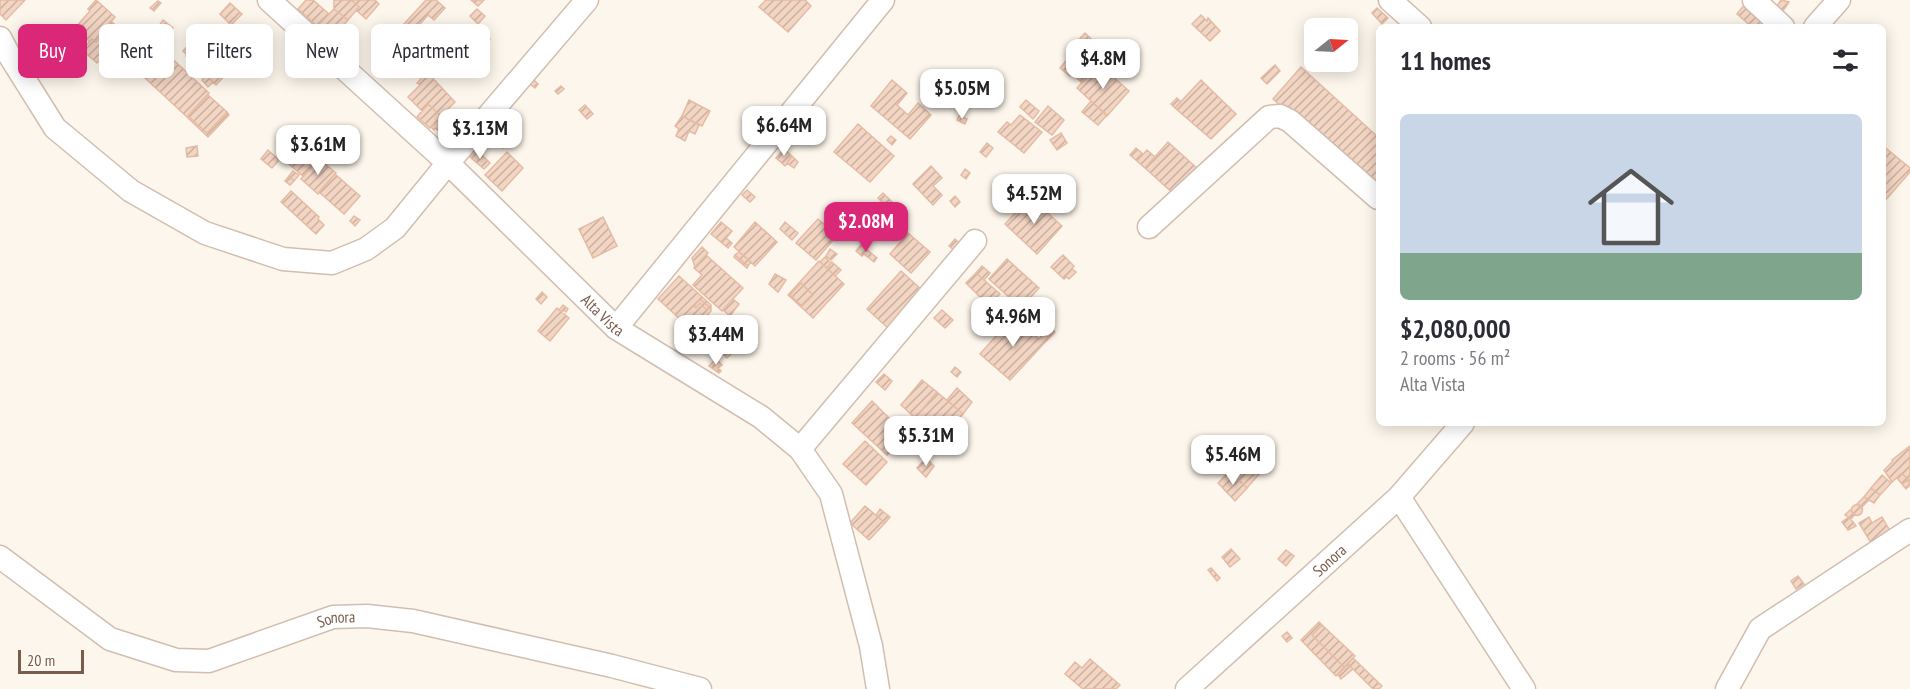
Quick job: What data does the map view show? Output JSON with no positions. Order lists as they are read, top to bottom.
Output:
{
  "streets": {
    "street": ["Alta Vista", "Sonora"]
  },
  "scale_bar": "20 m",
  "north": "right",
  "page": {
    "chip": [
      "Buy",
      "Rent",
      "Filters",
      "New",
      "Apartment"
    ],
    "heading": "11 homes",
    "price": [
      "$4.8M",
      "$5.05M",
      "$6.64M",
      "$3.13M",
      "$3.61M",
      "$4.52M",
      "$2.08M",
      "$4.96M",
      "$3.44M",
      "$5.31M",
      "$5.46M"
    ],
    "list": [
      {
        "name": "$2,080,000",
        "note": "2 rooms · 56 m² · Alta Vista"
      }
    ],
    "scale": "20 m"
  }
}
